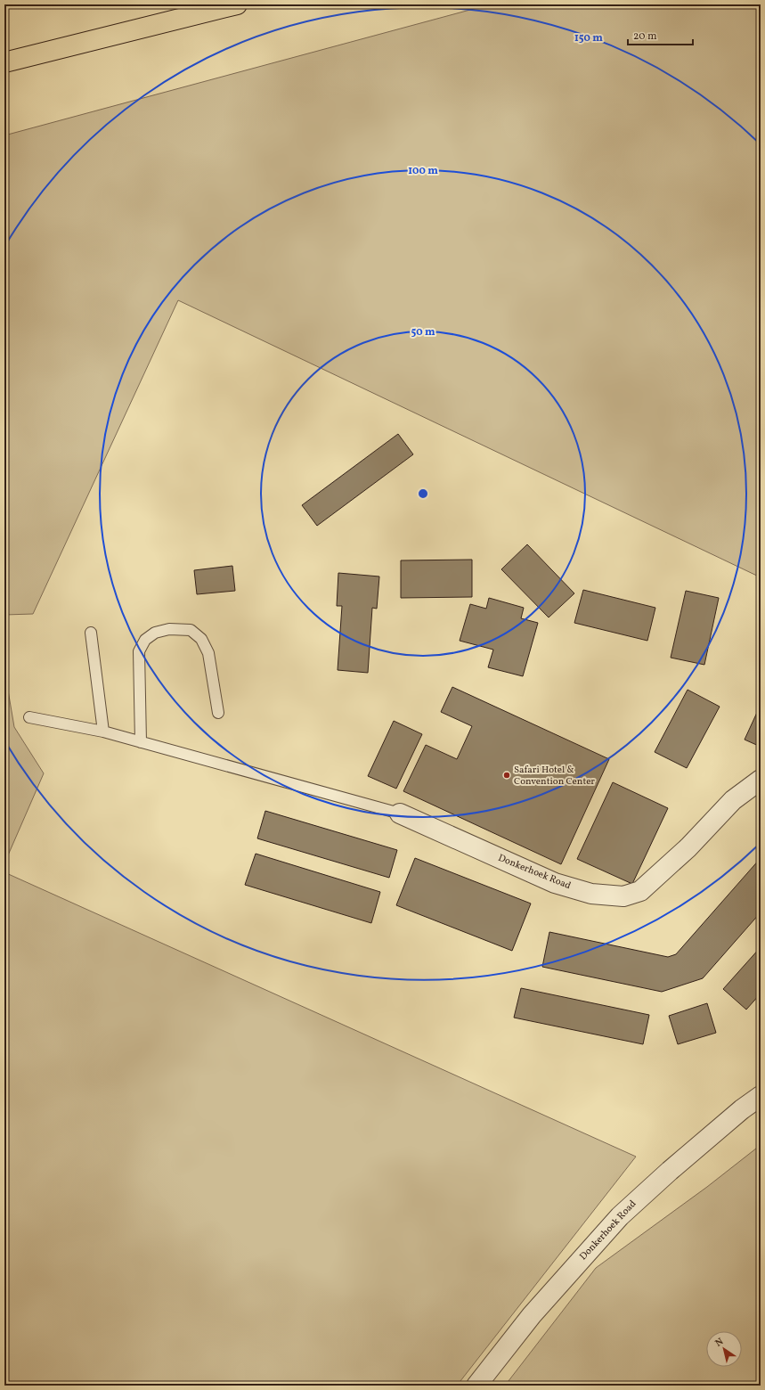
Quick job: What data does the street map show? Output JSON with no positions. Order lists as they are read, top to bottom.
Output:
{
  "streets": {
    "street": ["Donkerhoek Road"]
  },
  "places": ["Safari Hotel & Convention Center"],
  "scale_bar": "20 m",
  "north": "top left",
  "rings": ["150 m", "100 m", "50 m"]
}
